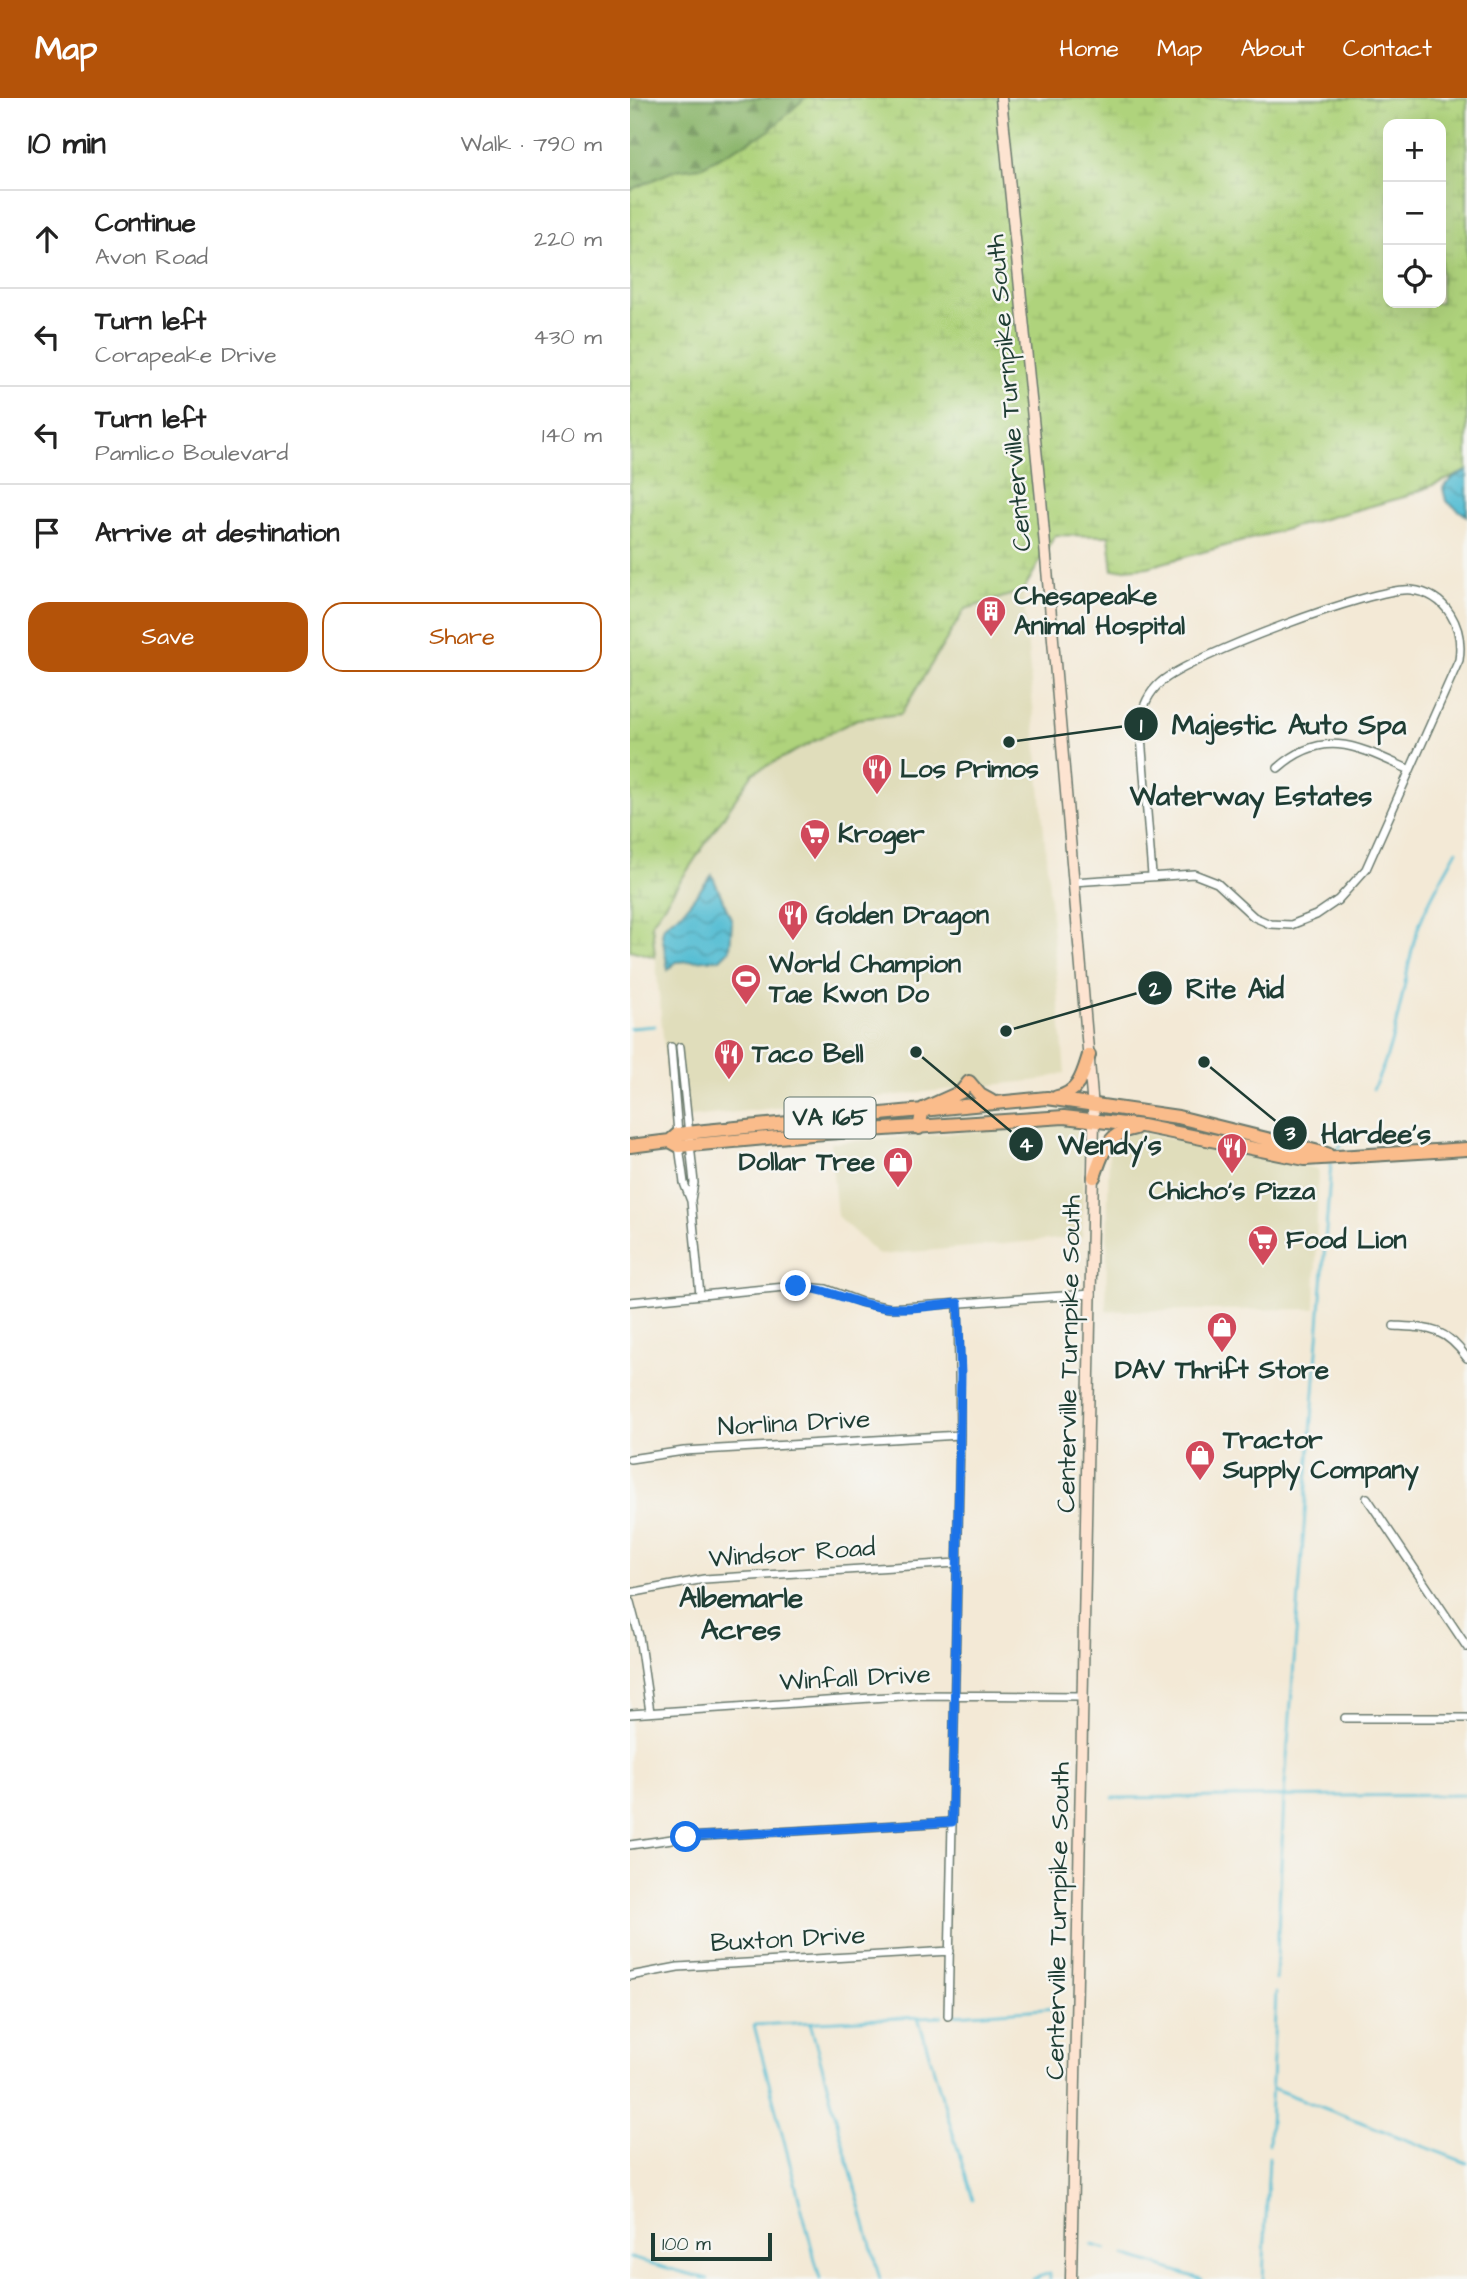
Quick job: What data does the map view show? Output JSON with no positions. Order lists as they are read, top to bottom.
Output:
{
  "streets": {
    "highway": ["VA 165"],
    "main road": ["Centerville Turnpike South"],
    "street": [
      "Norlina Drive",
      "Windsor Road",
      "Winfall Drive",
      "Buxton Drive"
    ]
  },
  "crossings": [
    ["Centerville Turnpike South", "VA 165"],
    ["Centerville Turnpike South", "Winfall Drive"]
  ],
  "districts": ["Waterway Estates", "Albemarle Acres"],
  "places": {
    "building": ["Chesapeake Animal Hospital"],
    "other": [
      "Majestic Auto Spa",
      "Rite Aid",
      "Wendy's",
      "Hardee's"
    ],
    "restaurant": [
      "Los Primos",
      "Golden Dragon",
      "Taco Bell",
      "Chicho's Pizza"
    ],
    "supermarket": ["Kroger", "Food Lion"],
    "sports": ["World Champion Tae Kwon Do"],
    "shop": ["Dollar Tree", "DAV Thrift Store", "Tractor Supply Company"]
  },
  "scale_bar": "100 m",
  "page": {
    "header": "Map",
    "nav": [
      "Home",
      "Map",
      "About",
      "Contact"
    ],
    "heading": ["10 min", "Walk · 790 m"],
    "map_buttons": ["+", "−"],
    "list": [
      ["Continue", "Avon Road", "220 m"],
      ["Turn left", "Corapeake Drive", "430 m"],
      ["Turn left", "Pamlico Boulevard", "140 m"],
      "Arrive at destination"
    ],
    "buttons": ["Save", "Share"],
    "scale": "100 m"
  }
}
